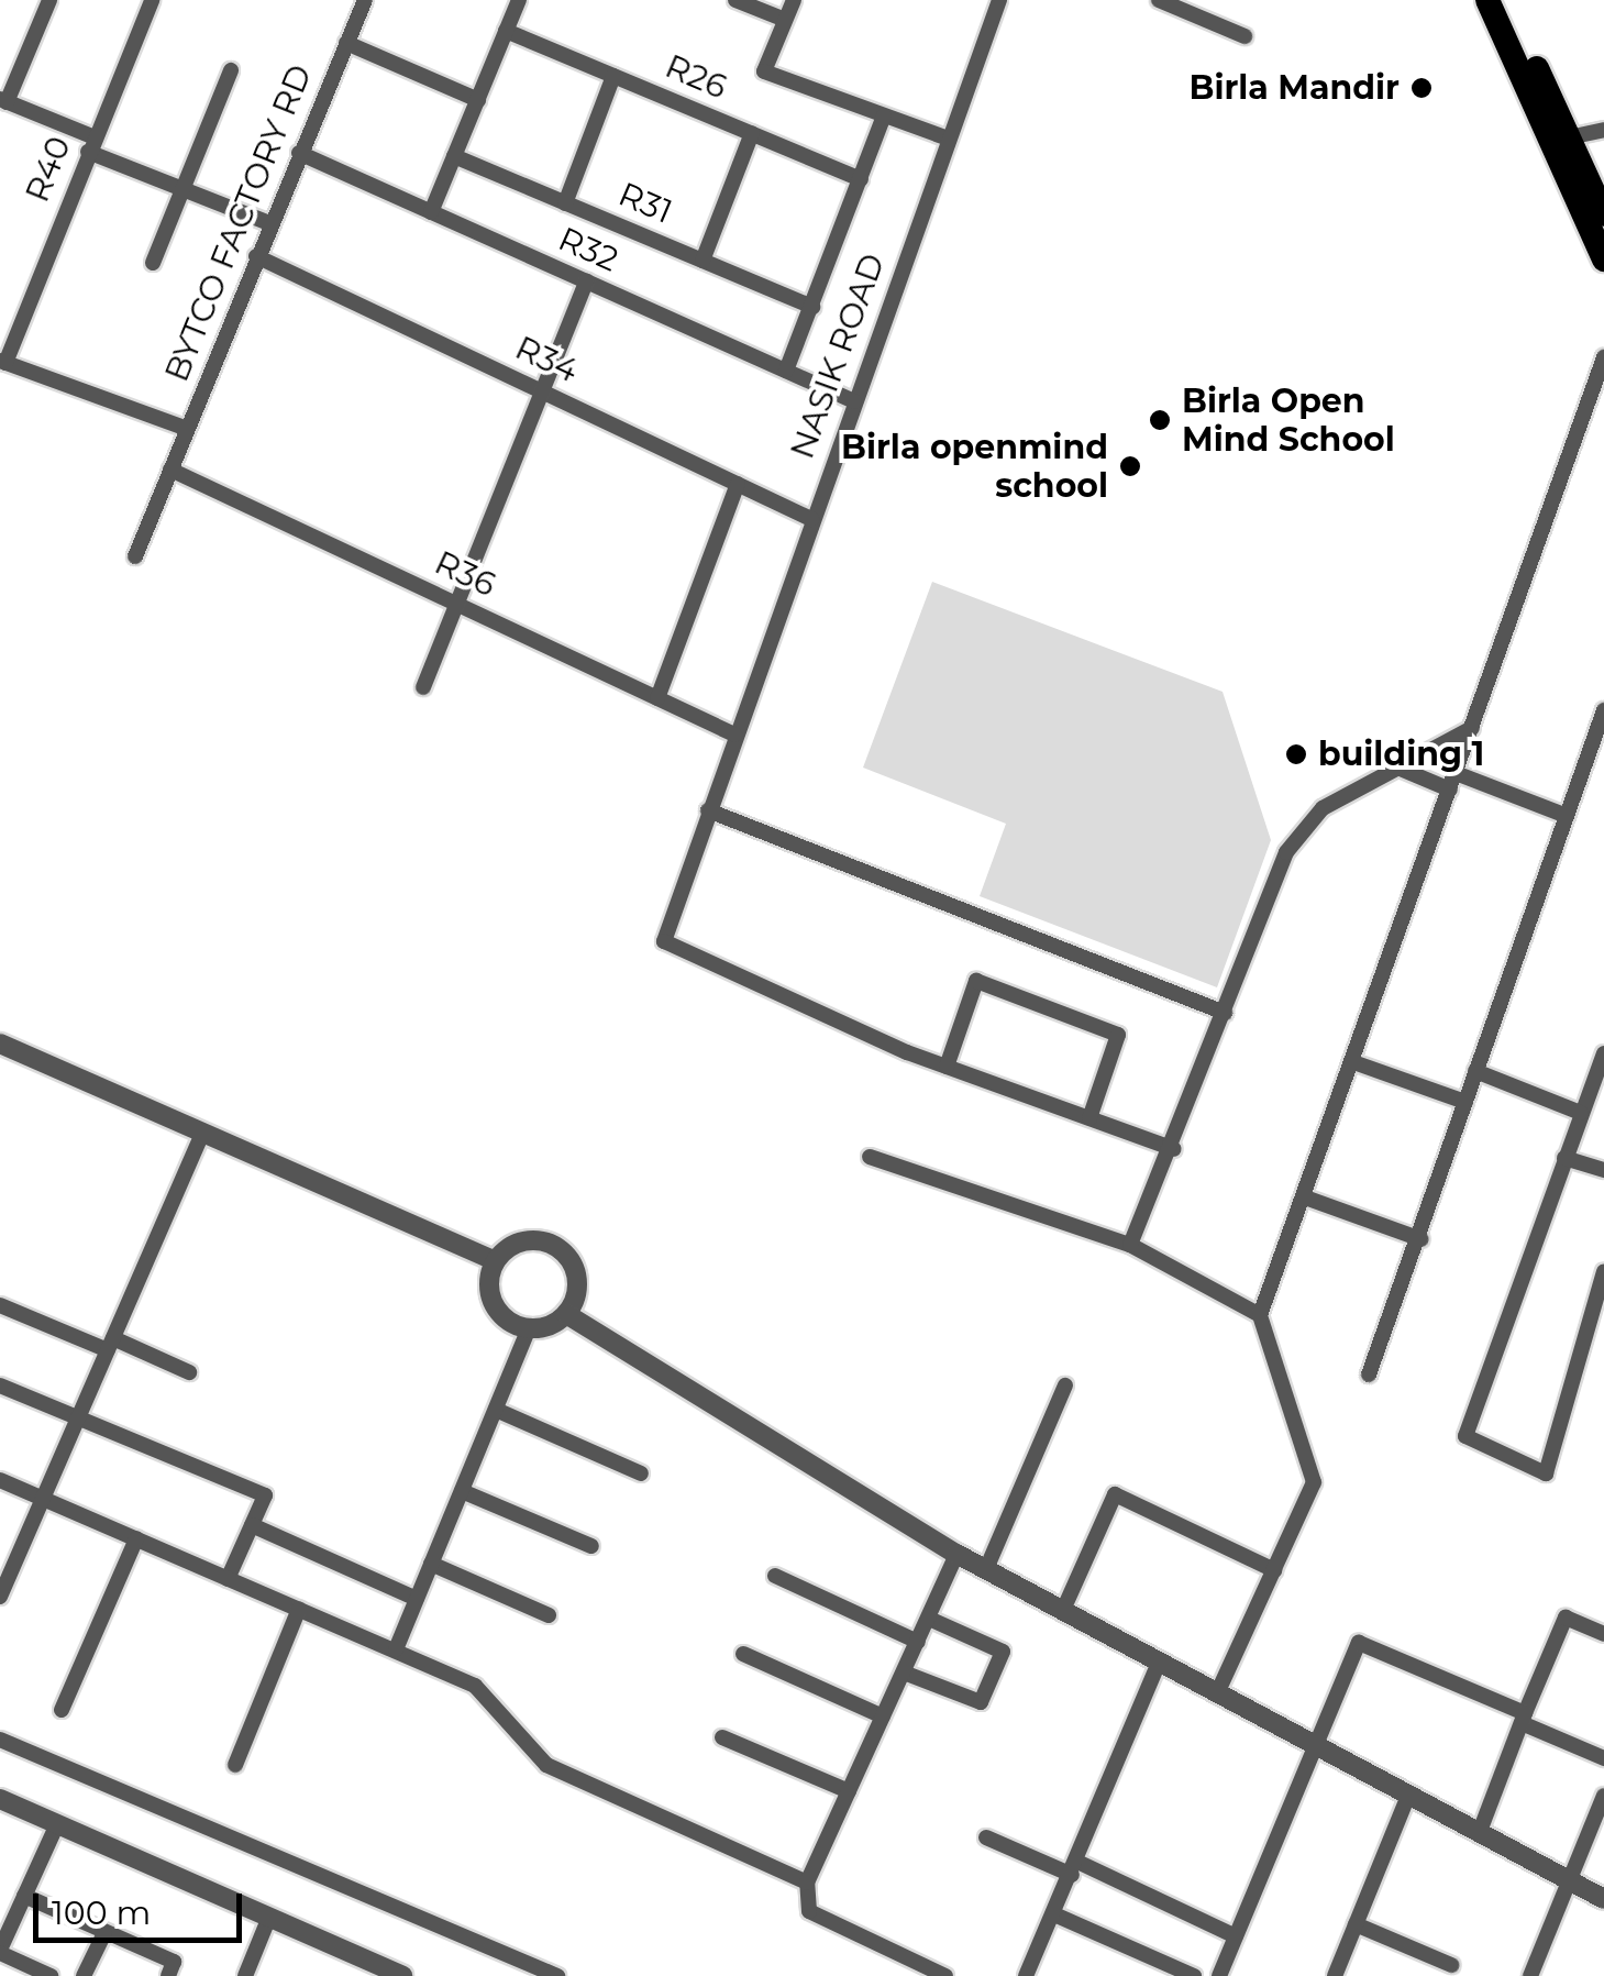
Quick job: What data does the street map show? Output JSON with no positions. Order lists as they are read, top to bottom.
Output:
{
  "streets": {
    "street": [
      "R26",
      "R40",
      "R31",
      "BYTCO FACTORY RD",
      "R32",
      "NASIK ROAD",
      "R34",
      "R36"
    ]
  },
  "crossings": [
    ["BYTCO FACTORY RD", "R32"],
    ["BYTCO FACTORY RD", "R34"],
    ["BYTCO FACTORY RD", "R36"],
    ["R32", "NASIK ROAD"],
    ["NASIK ROAD", "R34"],
    ["NASIK ROAD", "R36"]
  ],
  "places": [
    "Birla Mandir",
    "Birla Open Mind School",
    "Birla openmind school",
    "building 1"
  ],
  "scale_bar": "100 m"
}
